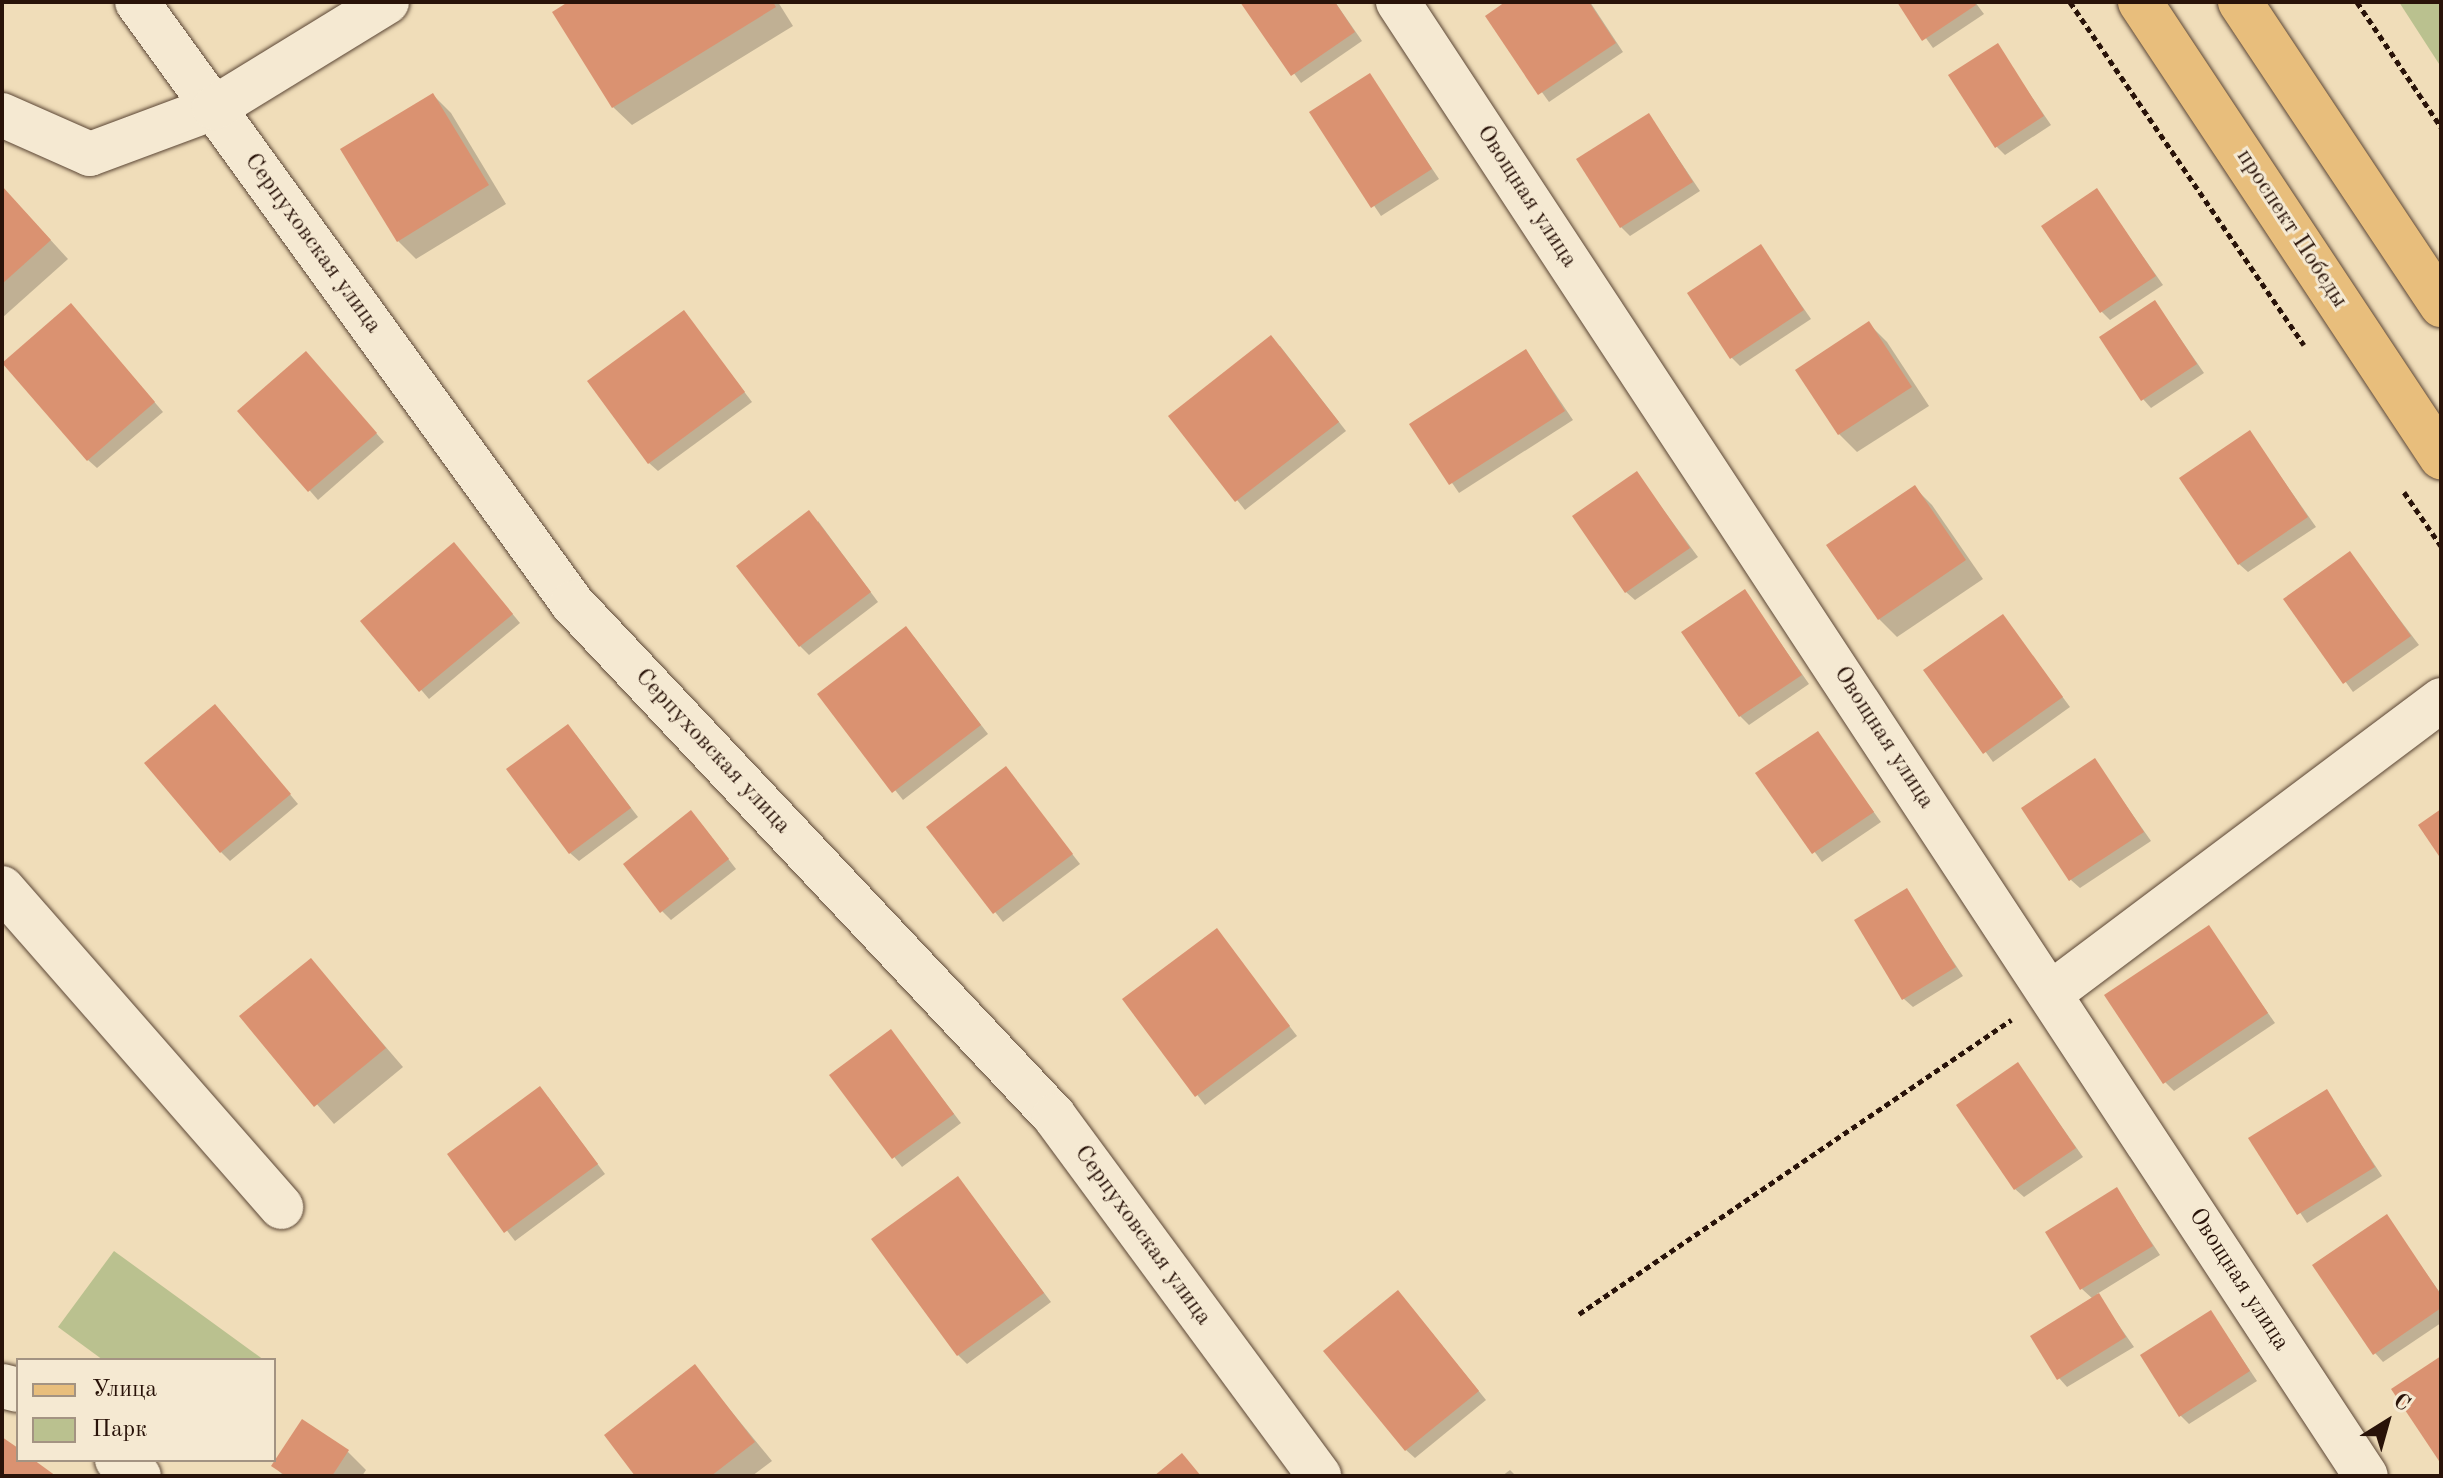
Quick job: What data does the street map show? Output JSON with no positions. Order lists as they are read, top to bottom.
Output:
{
  "streets": {
    "main road": ["проспект Победы"],
    "street": ["Овощная улица", "Серпуховская улица"]
  },
  "legend": ["Улица", "Парк"],
  "north": "top right"
}
